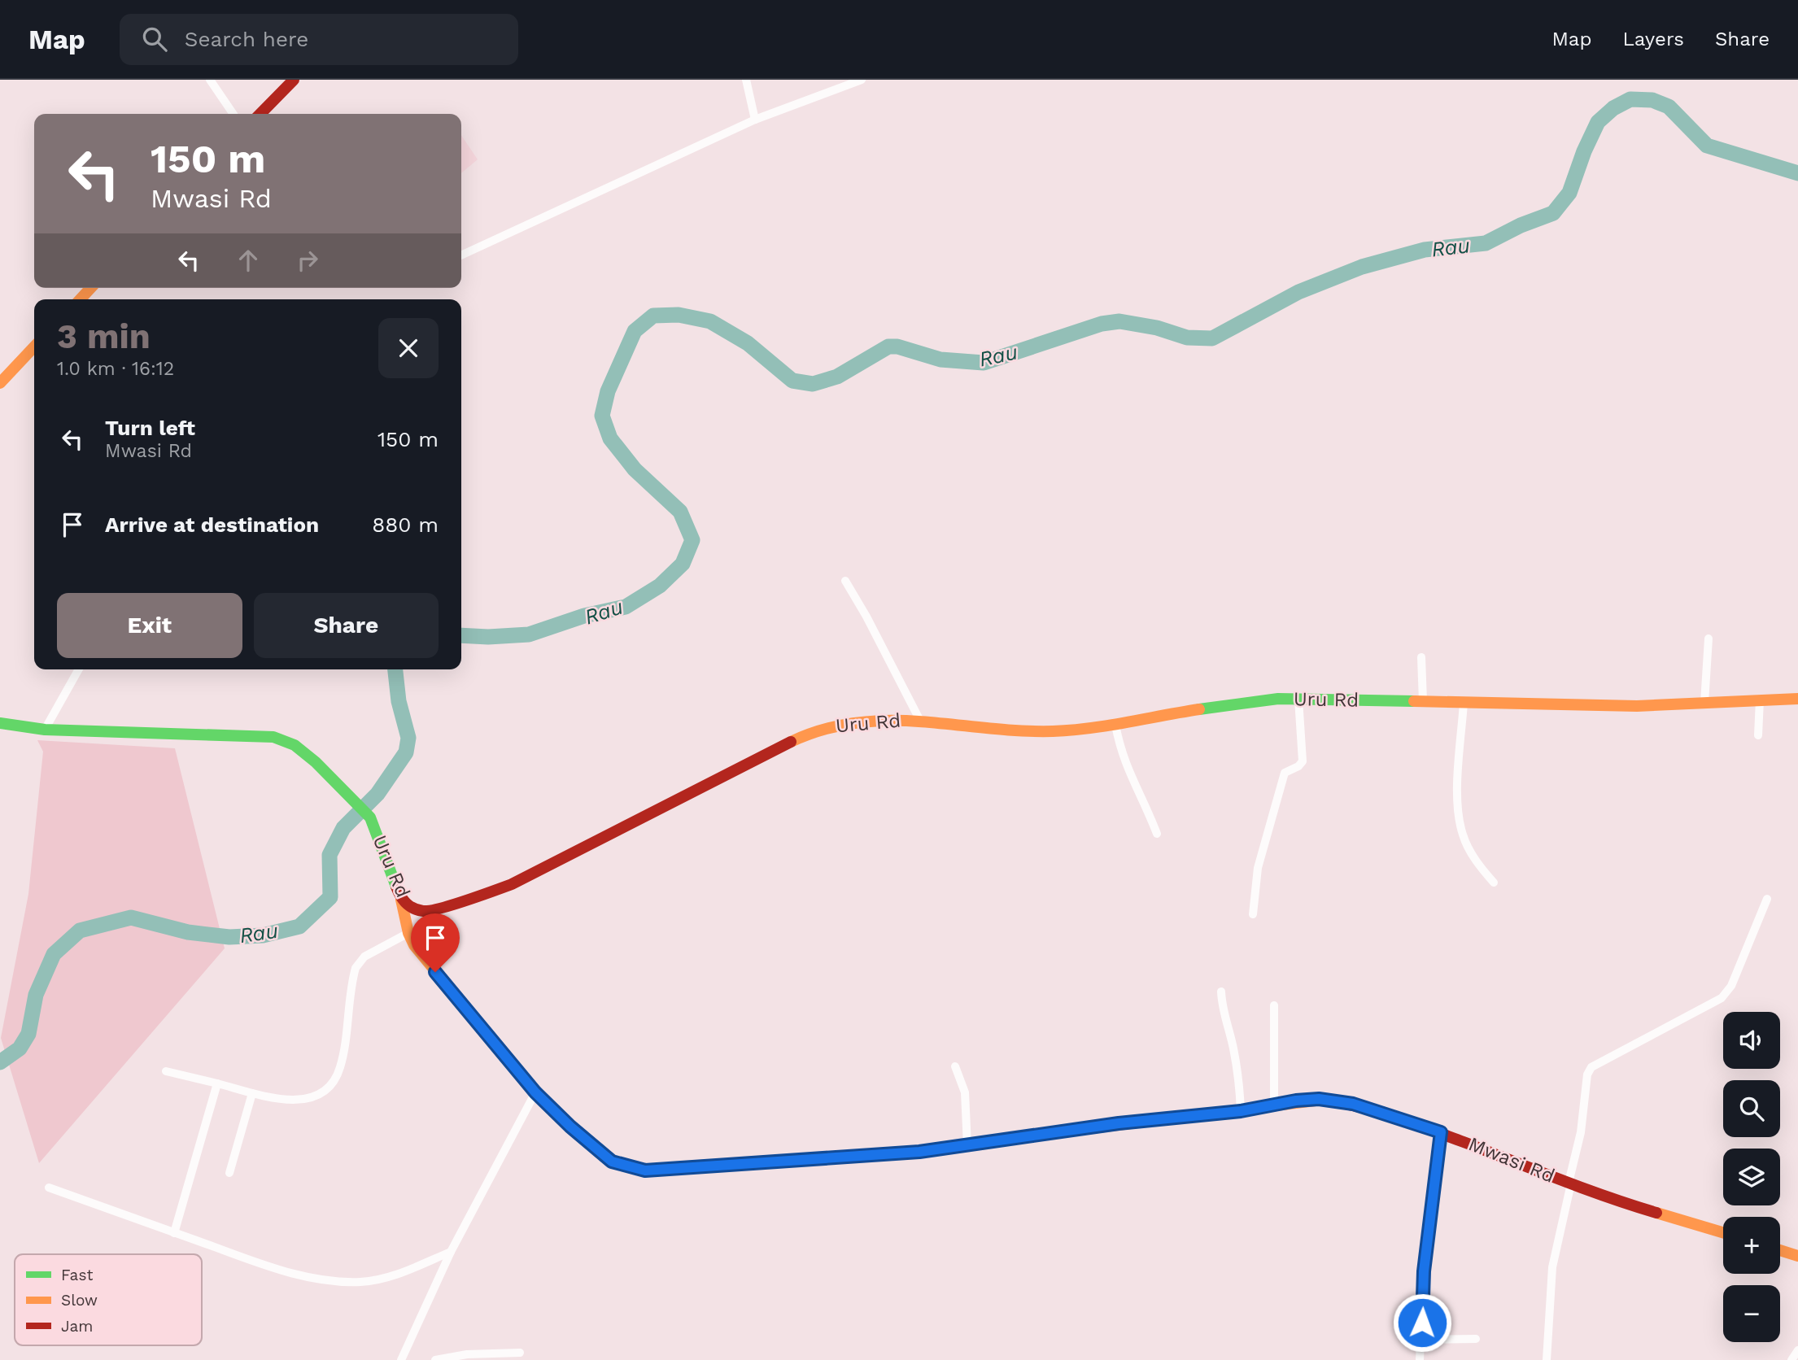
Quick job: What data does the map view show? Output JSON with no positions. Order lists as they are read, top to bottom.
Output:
{
  "streets": {
    "street": ["Uru Rd", "Mwasi Rd"]
  },
  "crossings": [
    ["Uru Rd", "Mwasi Rd"]
  ],
  "water": ["Rau"],
  "legend": ["Fast", "Slow", "Jam"],
  "page": {
    "header": "Map",
    "search": "Search here",
    "nav": ["Map", "Layers", "Share"],
    "turn": ["150 m", "Mwasi Rd"],
    "heading": ["3 min", "1.0 km · 16:12"],
    "list": [
      {
        "name": "Turn left",
        "note": "Mwasi Rd",
        "value": "150 m"
      },
      {
        "name": "Arrive at destination",
        "value": "880 m"
      }
    ],
    "buttons": ["Exit", "Share"],
    "map_buttons": ["+", "−"]
  }
}
